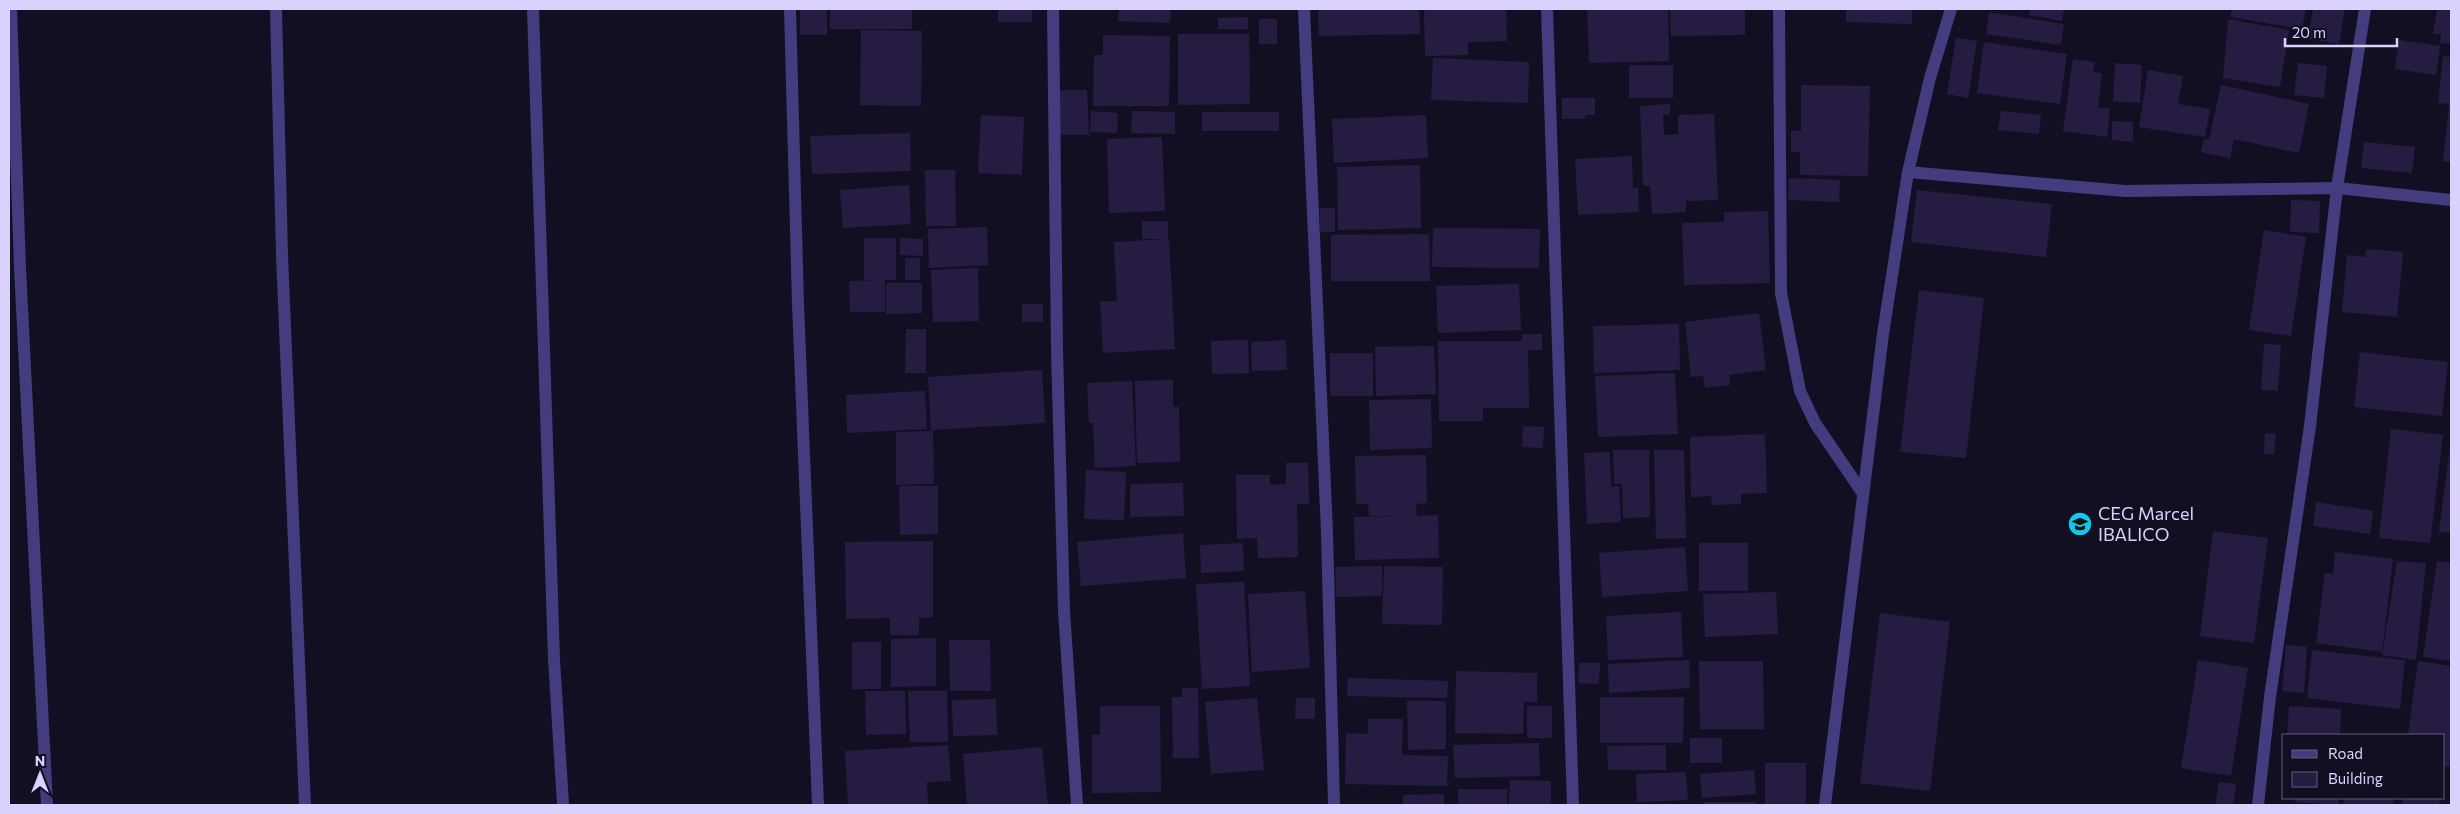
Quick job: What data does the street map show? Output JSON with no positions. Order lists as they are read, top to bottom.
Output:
{
  "places": {
    "school or university": ["CEG Marcel IBALICO"]
  },
  "legend": ["Road", "Building"],
  "scale_bar": "20 m",
  "north": "top"
}
